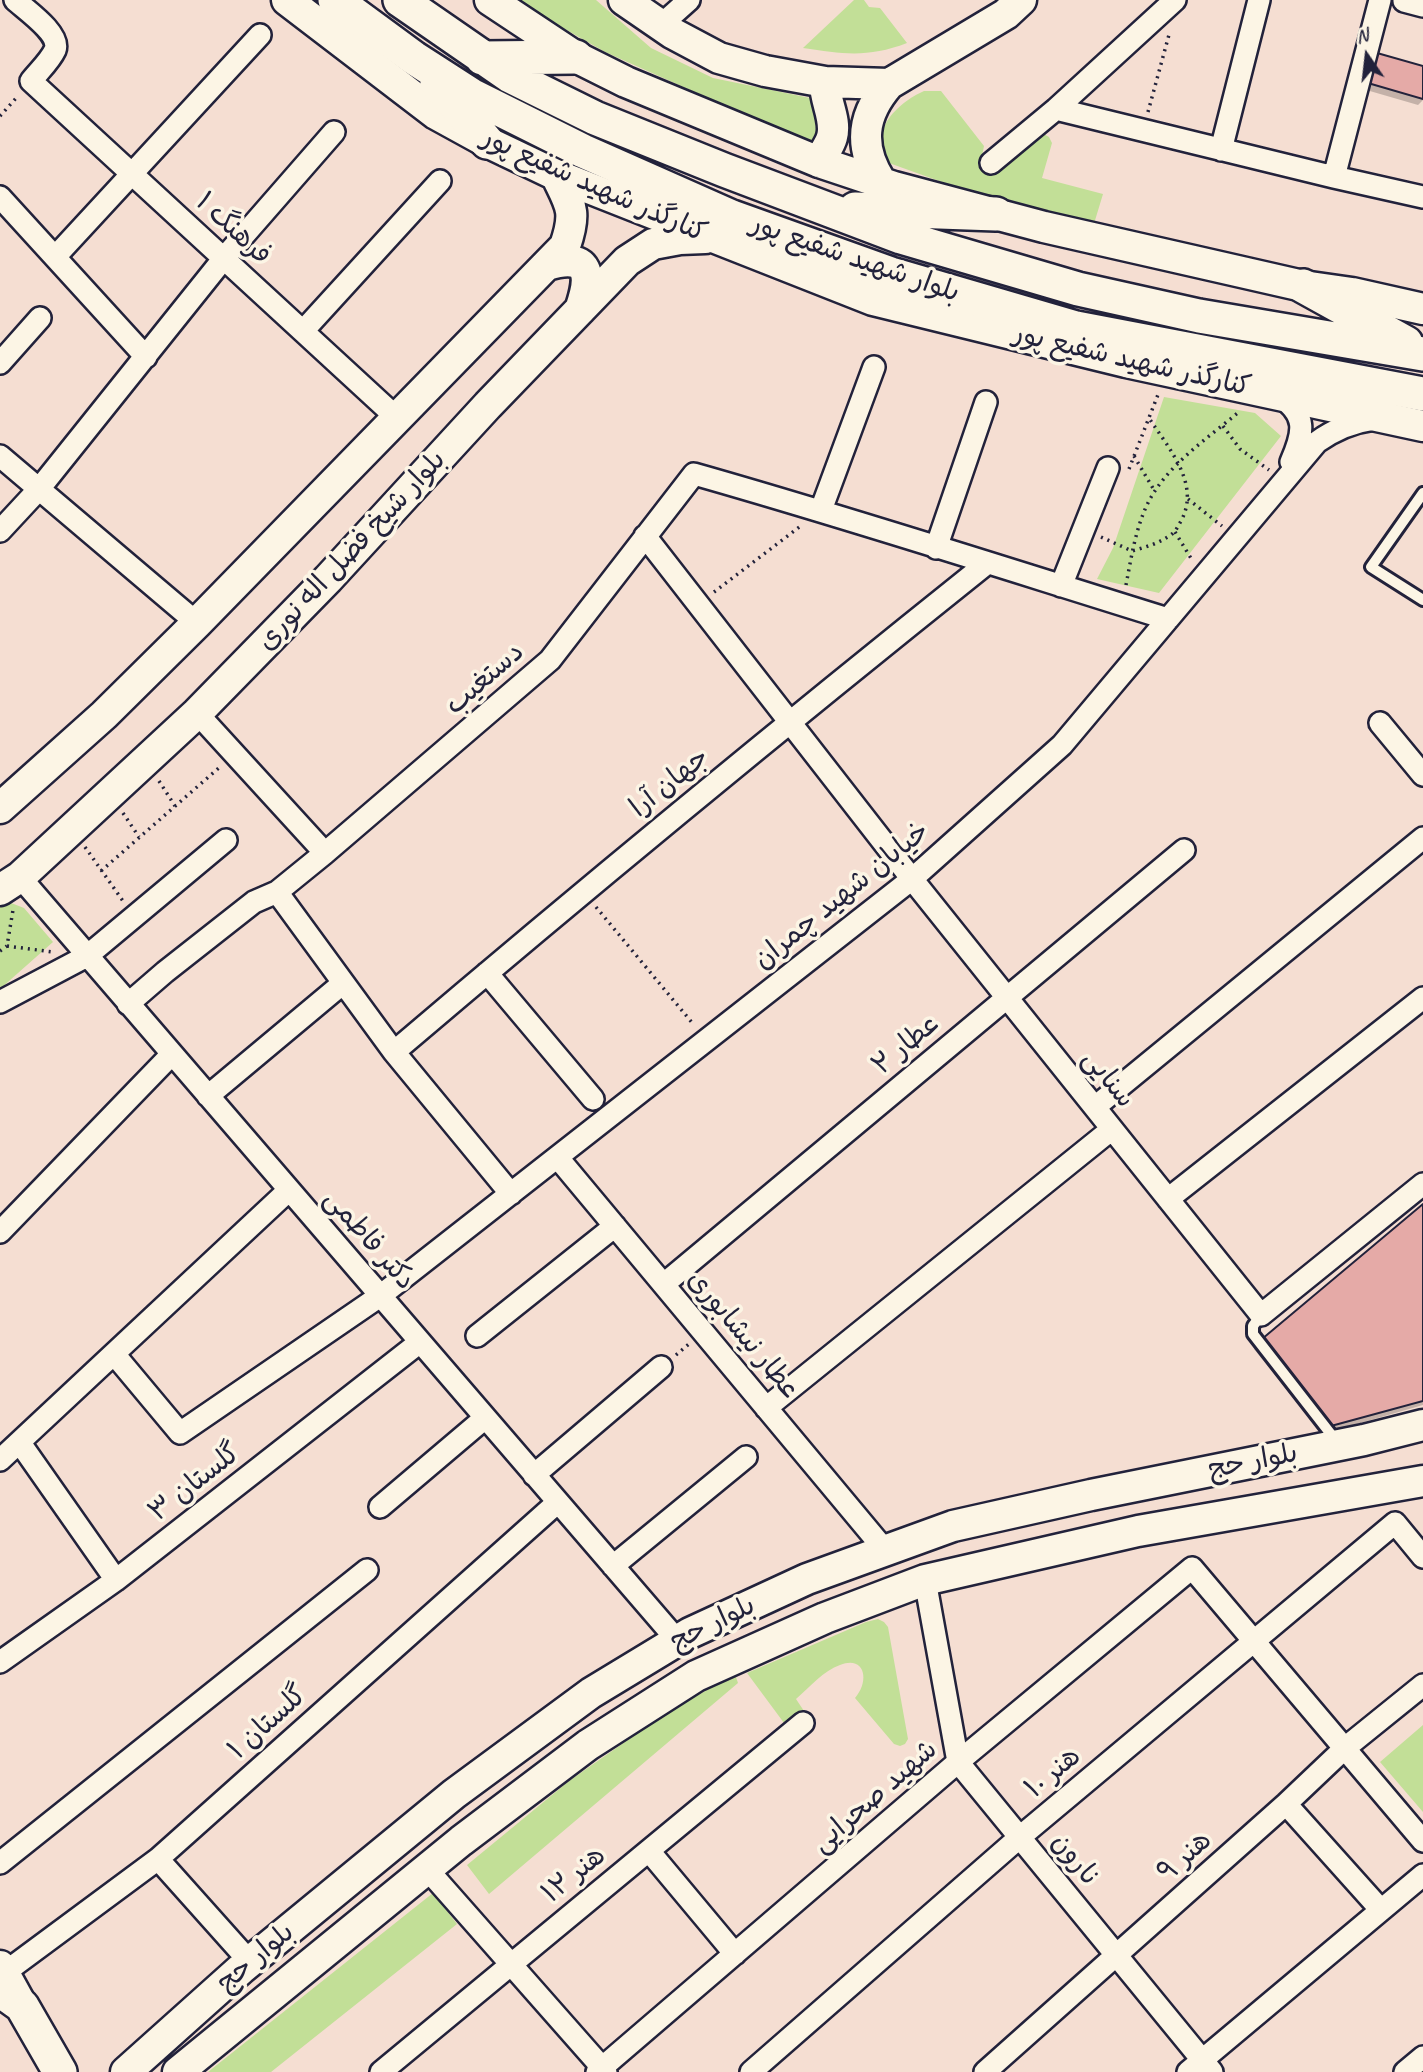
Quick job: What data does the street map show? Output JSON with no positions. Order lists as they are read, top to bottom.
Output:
{
  "streets": {
    "main road": [
      "کنارگذر شهید شفیع پور",
      "بلوار شهید شفیع پور",
      "بلوار شیخ فضل اله نوری",
      "بلوار حج"
    ],
    "street": [
      "فرهنگ ۱",
      "دستغیب",
      "جهان آرا",
      "خیابان شهید چمران",
      "عطار ۲",
      "سنایی",
      "دکتر فاطمی",
      "عطار نیشابوری",
      "گلستان ۳",
      "گلستان ۱",
      "هنر ۱۰",
      "شهید صحرایی",
      "هنر ۹",
      "نارون",
      "هنر ۱۲"
    ]
  },
  "crossings": [
    ["کنارگذر شهید شفیع پور", "بلوار شیخ فضل اله نوری"],
    ["فرهنگ ۱", "بلوار شیخ فضل اله نوری"],
    ["بلوار شیخ فضل اله نوری", "دکتر فاطمی"],
    ["دستغیب", "سنایی"],
    ["دستغیب", "دکتر فاطمی"],
    ["جهان آرا", "سنایی"],
    ["خیابان شهید چمران", "سنایی"],
    ["خیابان شهید چمران", "دکتر فاطمی"],
    ["خیابان شهید چمران", "عطار نیشابوری"],
    ["عطار ۲", "سنایی"],
    ["عطار ۲", "عطار نیشابوری"],
    ["دکتر فاطمی", "بلوار حج"],
    ["دکتر فاطمی", "گلستان ۳"],
    ["دکتر فاطمی", "گلستان ۱"],
    ["عطار نیشابوری", "بلوار حج"],
    ["بلوار حج", "نارون"],
    ["هنر ۱۰", "شهید صحرایی"],
    ["هنر ۱۰", "نارون"],
    ["شهید صحرایی", "نارون"],
    ["هنر ۹", "نارون"]
  ],
  "north": "top"
}
